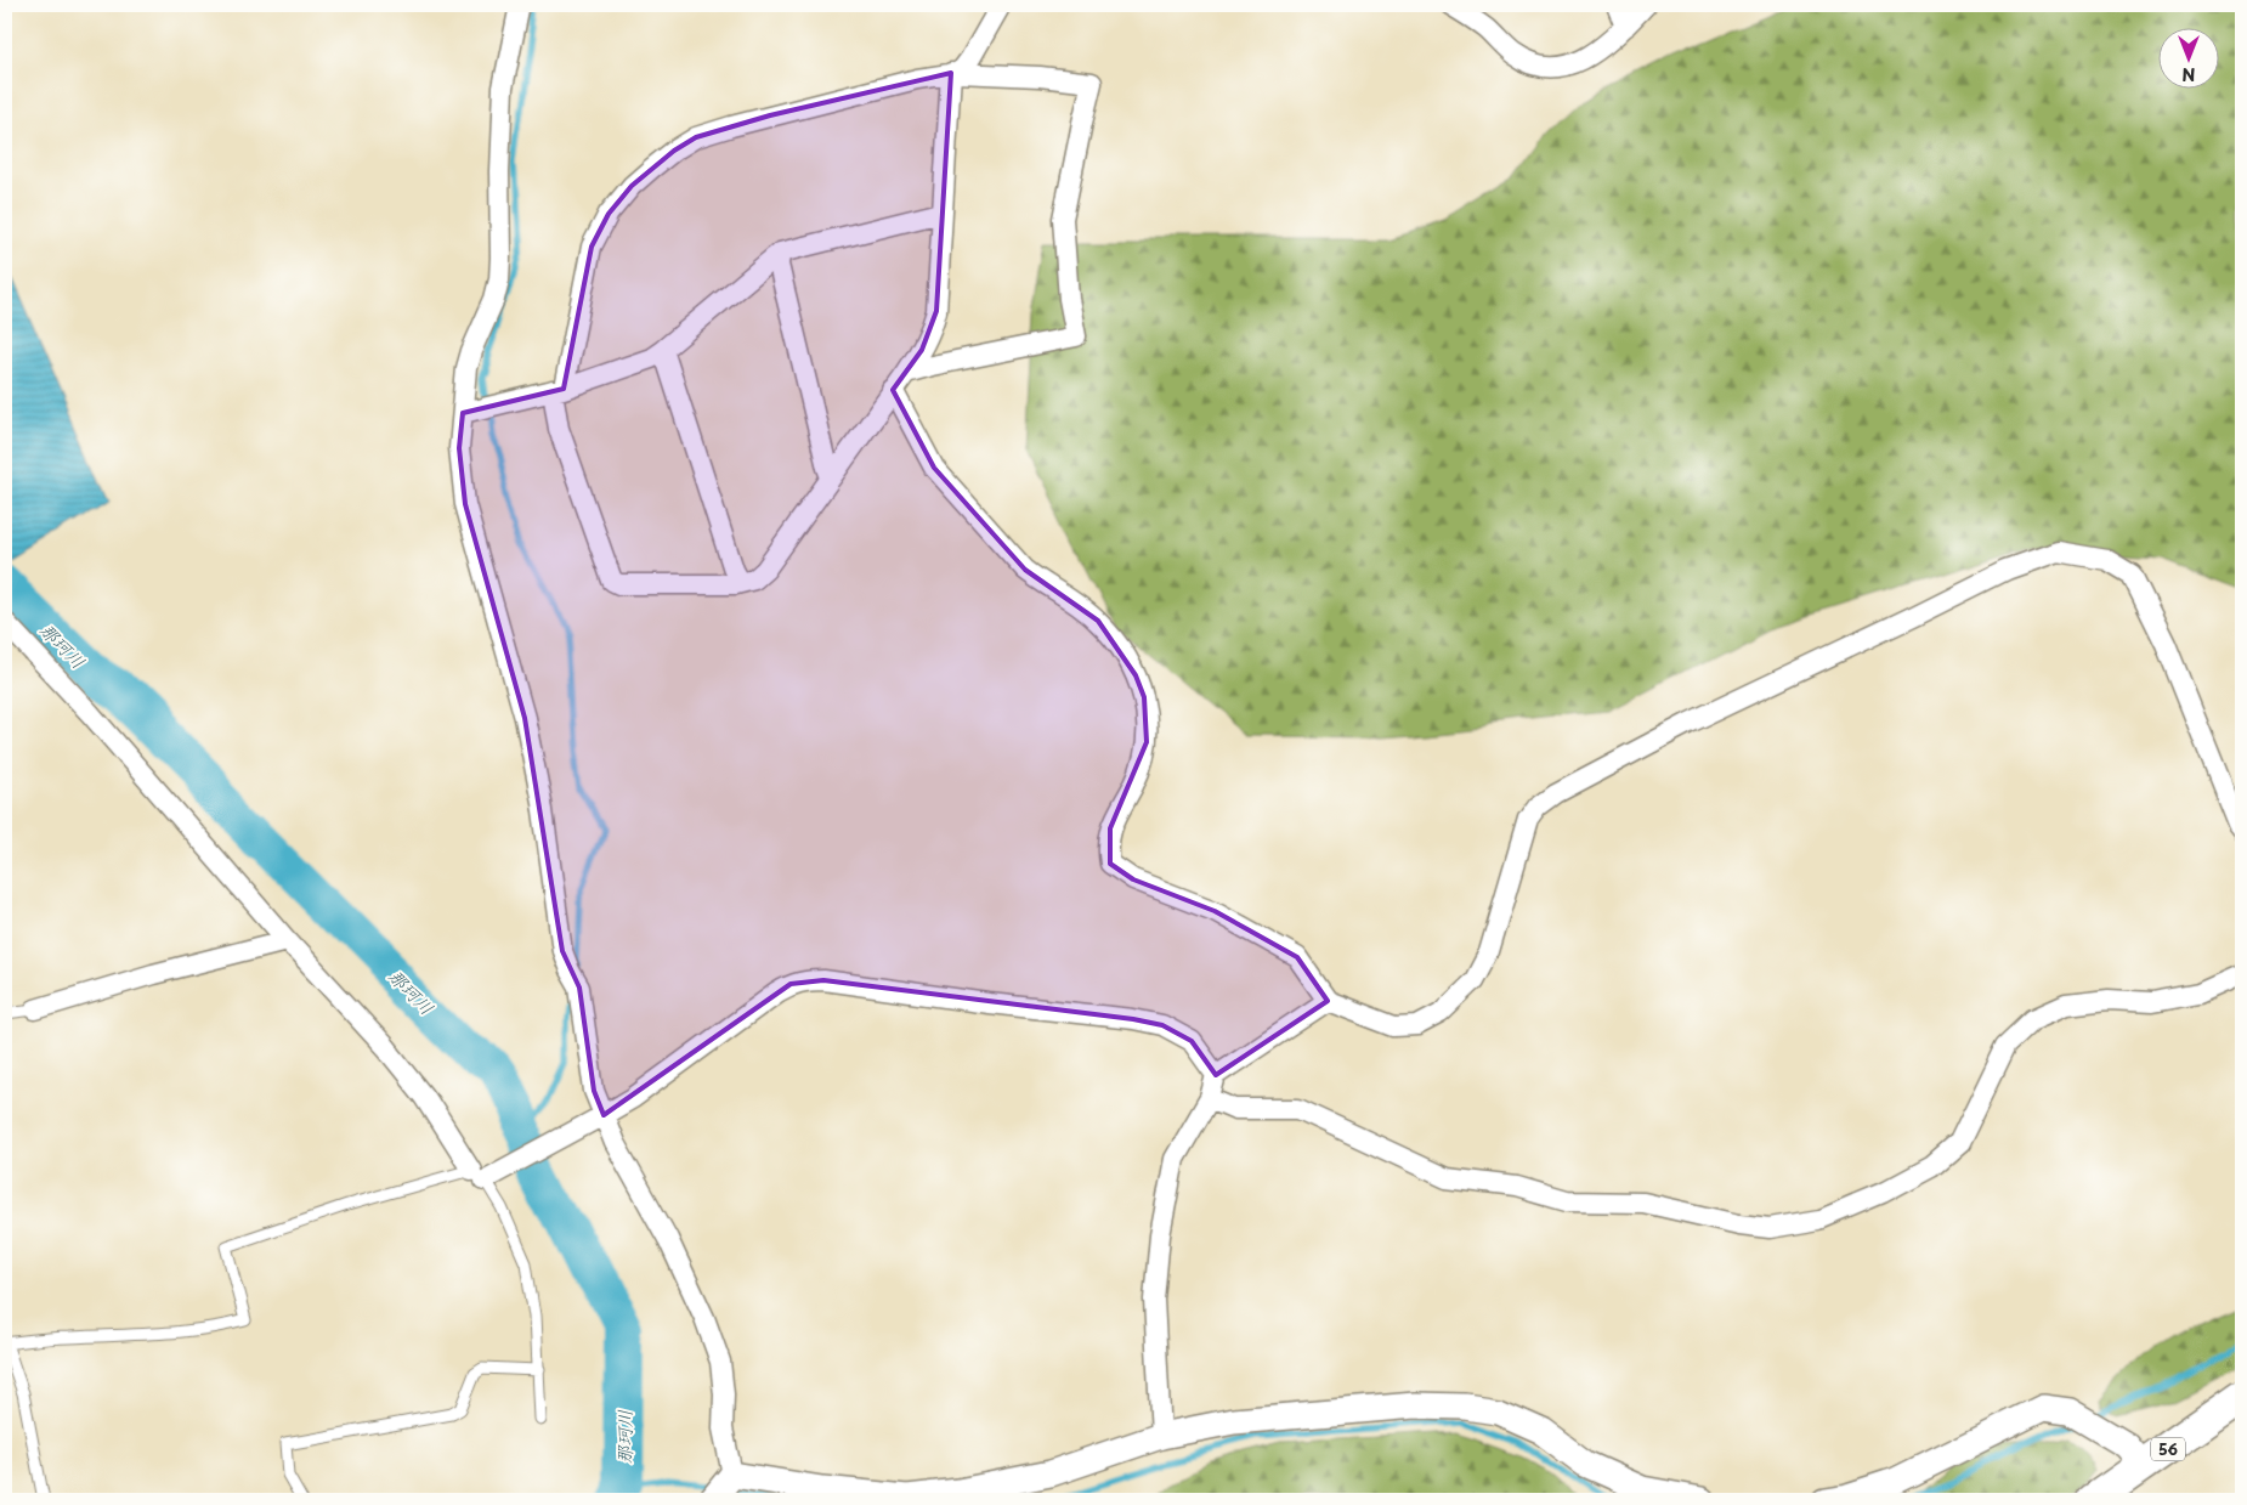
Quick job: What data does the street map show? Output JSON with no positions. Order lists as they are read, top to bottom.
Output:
{
  "streets": {
    "main road": ["56"]
  },
  "water": ["那珂川"],
  "north": "bottom"
}
